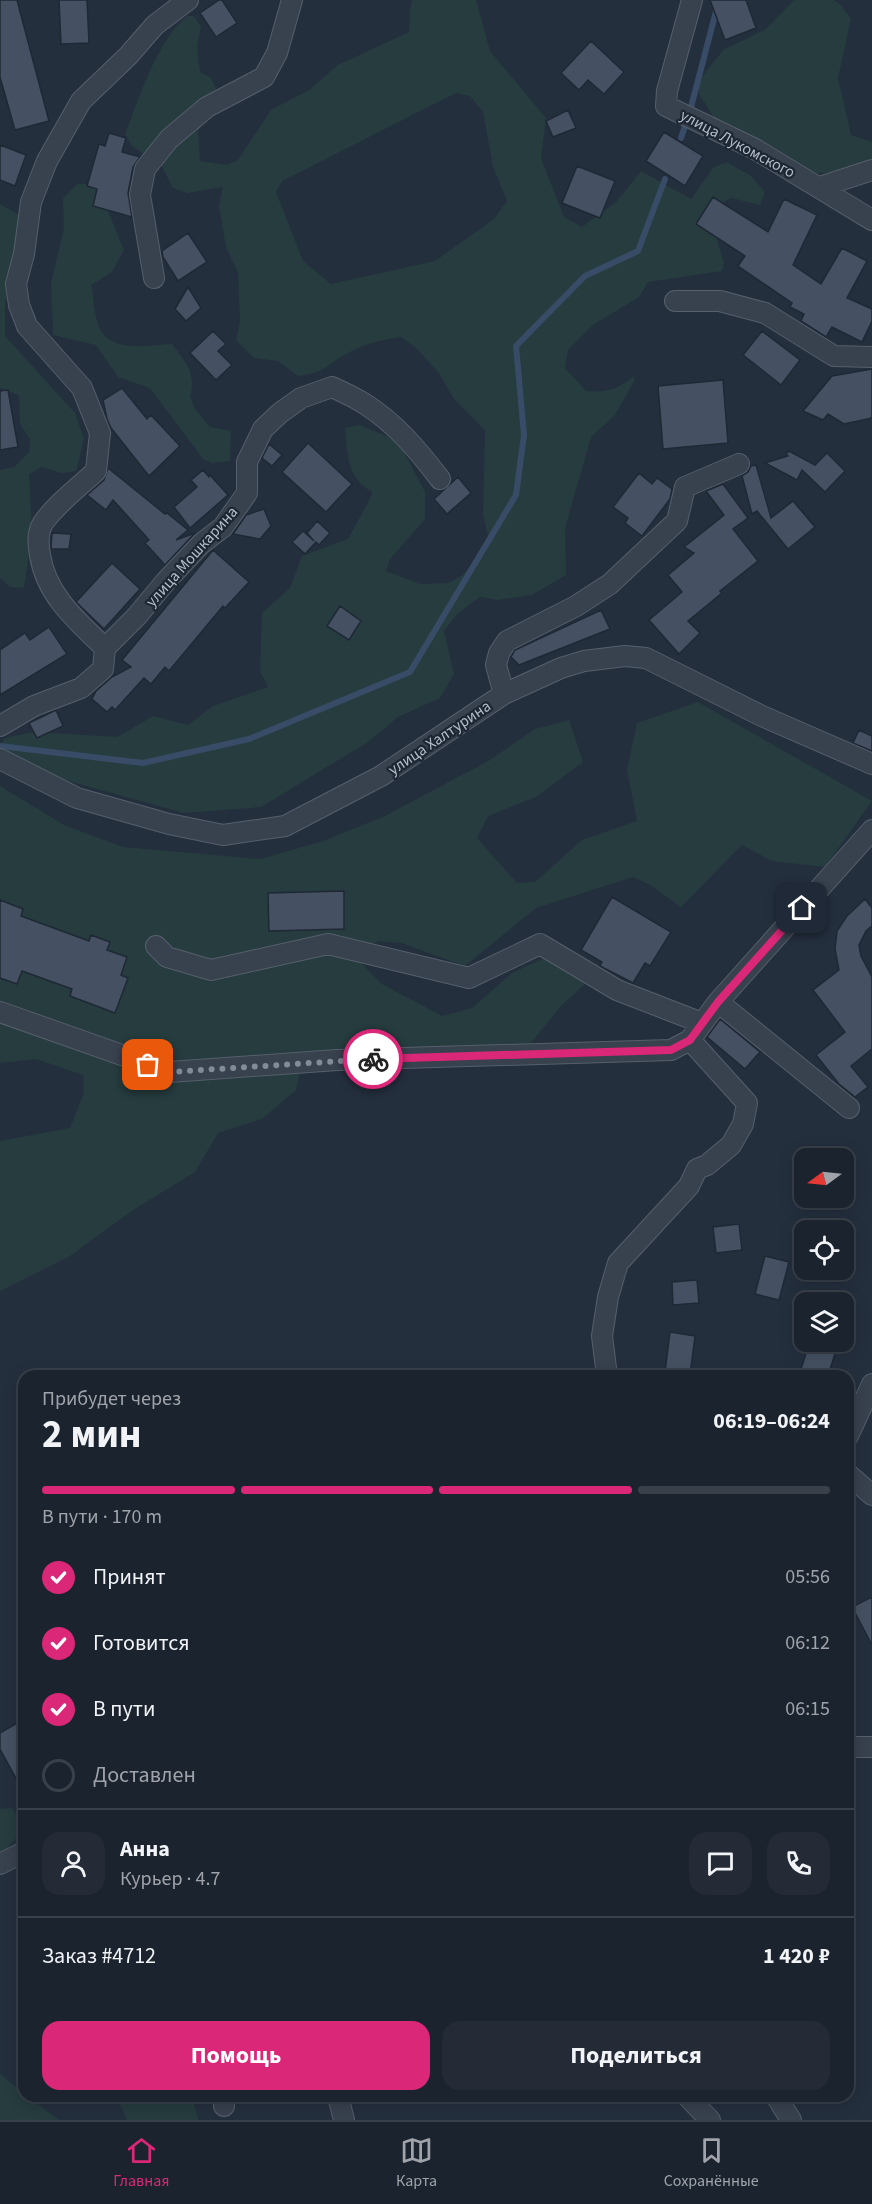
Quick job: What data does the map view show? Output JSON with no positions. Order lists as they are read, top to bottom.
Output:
{
  "streets": {
    "street": ["улица Лукомского", "улица Мошкарина", "улица Халтурина"]
  },
  "north": "left",
  "page": {
    "heading": ["2 мин", "Прибудет через", "06:19–06:24"],
    "panel": [
      "Анна",
      "Курьер · 4.7",
      "Заказ #4712",
      "1 420 ₽"
    ],
    "bar": "В пути · 170 m",
    "list": [
      ["Принят", "05:56"],
      ["Готовится", "06:12"],
      ["В пути", "06:15"],
      "Доставлен"
    ],
    "buttons": ["Помощь", "Поделиться"],
    "tabs": ["Главная", "Карта", "Сохранённые"]
  }
}
